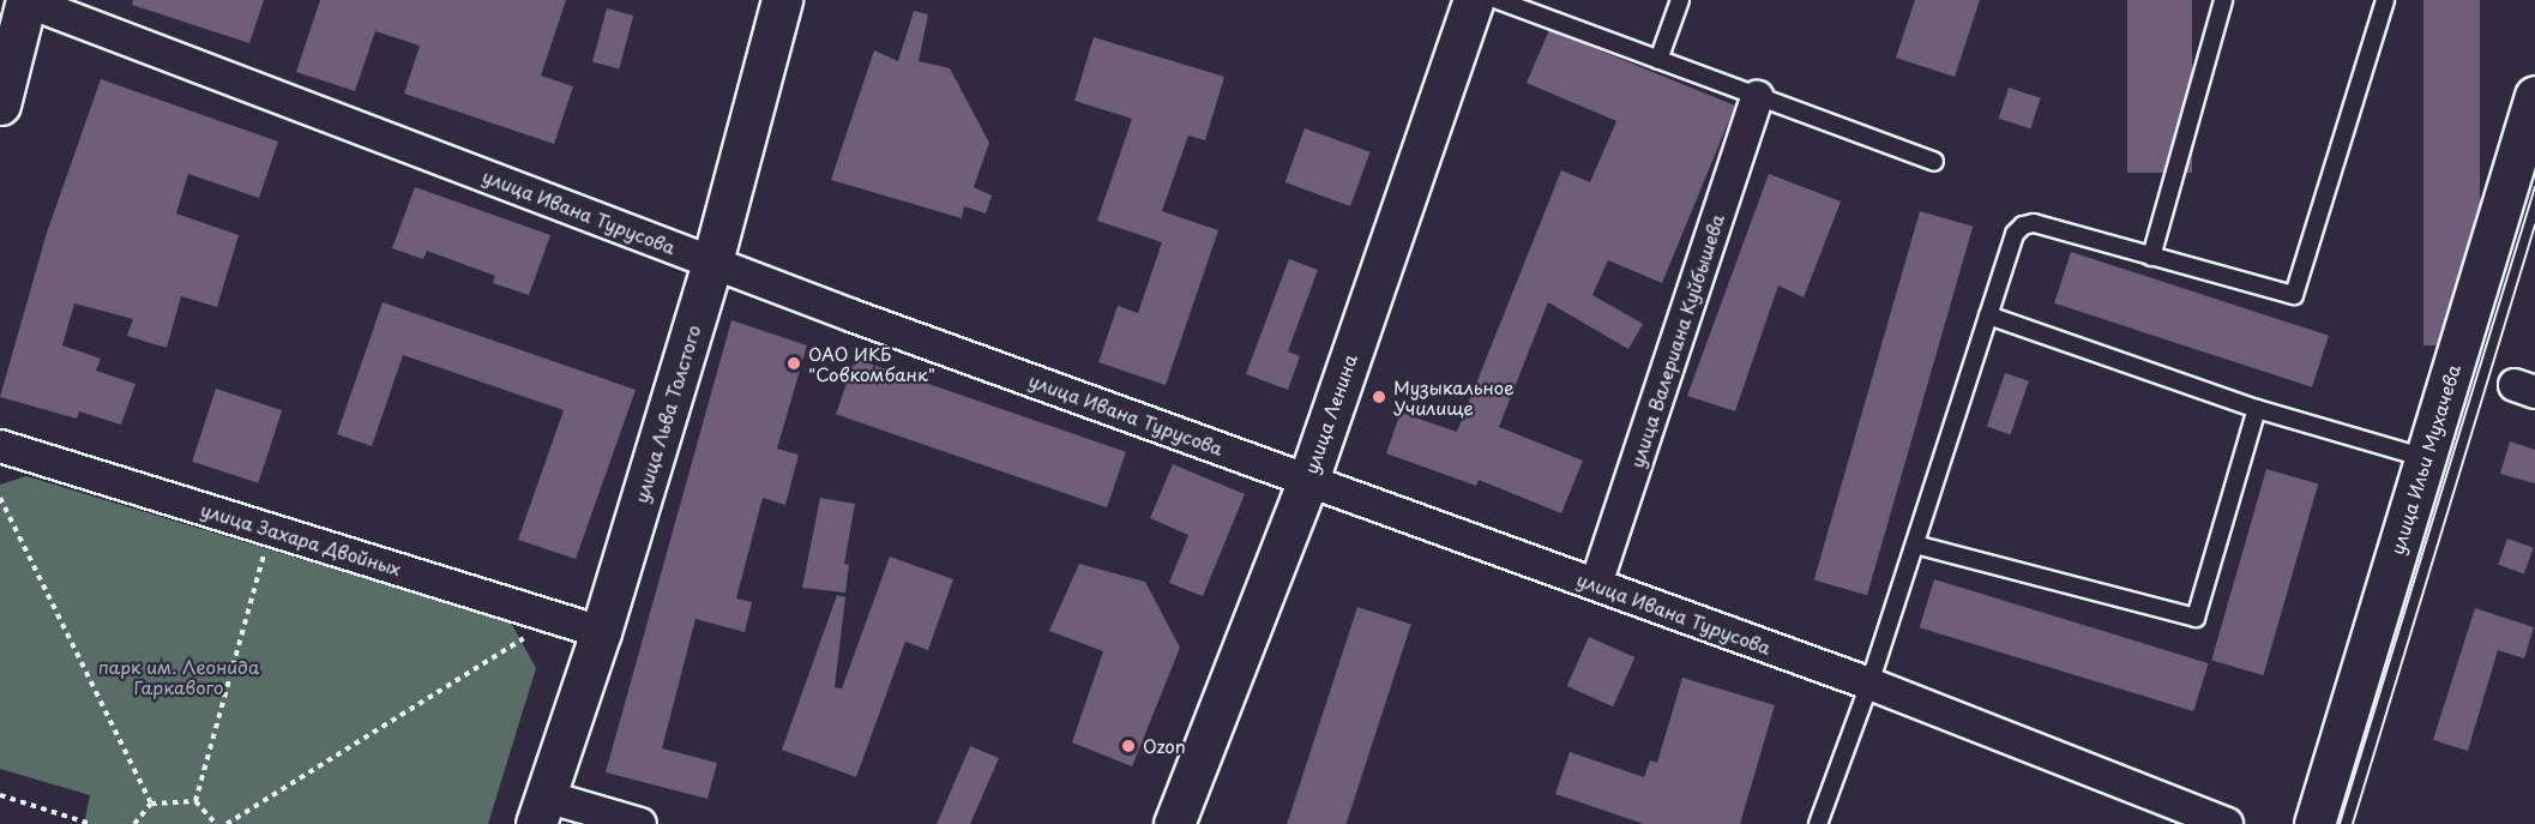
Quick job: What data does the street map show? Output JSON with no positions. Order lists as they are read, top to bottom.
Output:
{
  "streets": {
    "street": [
      "улица Ивана Турусова",
      "улица Валериана Куйбышева",
      "улица Льва Толстого",
      "улица Ленина",
      "улица Ильи Мухачева",
      "улица Захара Двойных"
    ]
  },
  "crossings": [
    ["улица Ивана Турусова", "улица Валериана Куйбышева"],
    ["улица Ивана Турусова", "улица Льва Толстого"],
    ["улица Ивана Турусова", "улица Ленина"],
    ["улица Льва Толстого", "улица Захара Двойных"]
  ],
  "parks": ["парк им. Леонида Гаркавого"],
  "places": ["ОАО ИКБ \"Совкомбанк\"", "Музыкальное Училище", "Ozon"]
}
